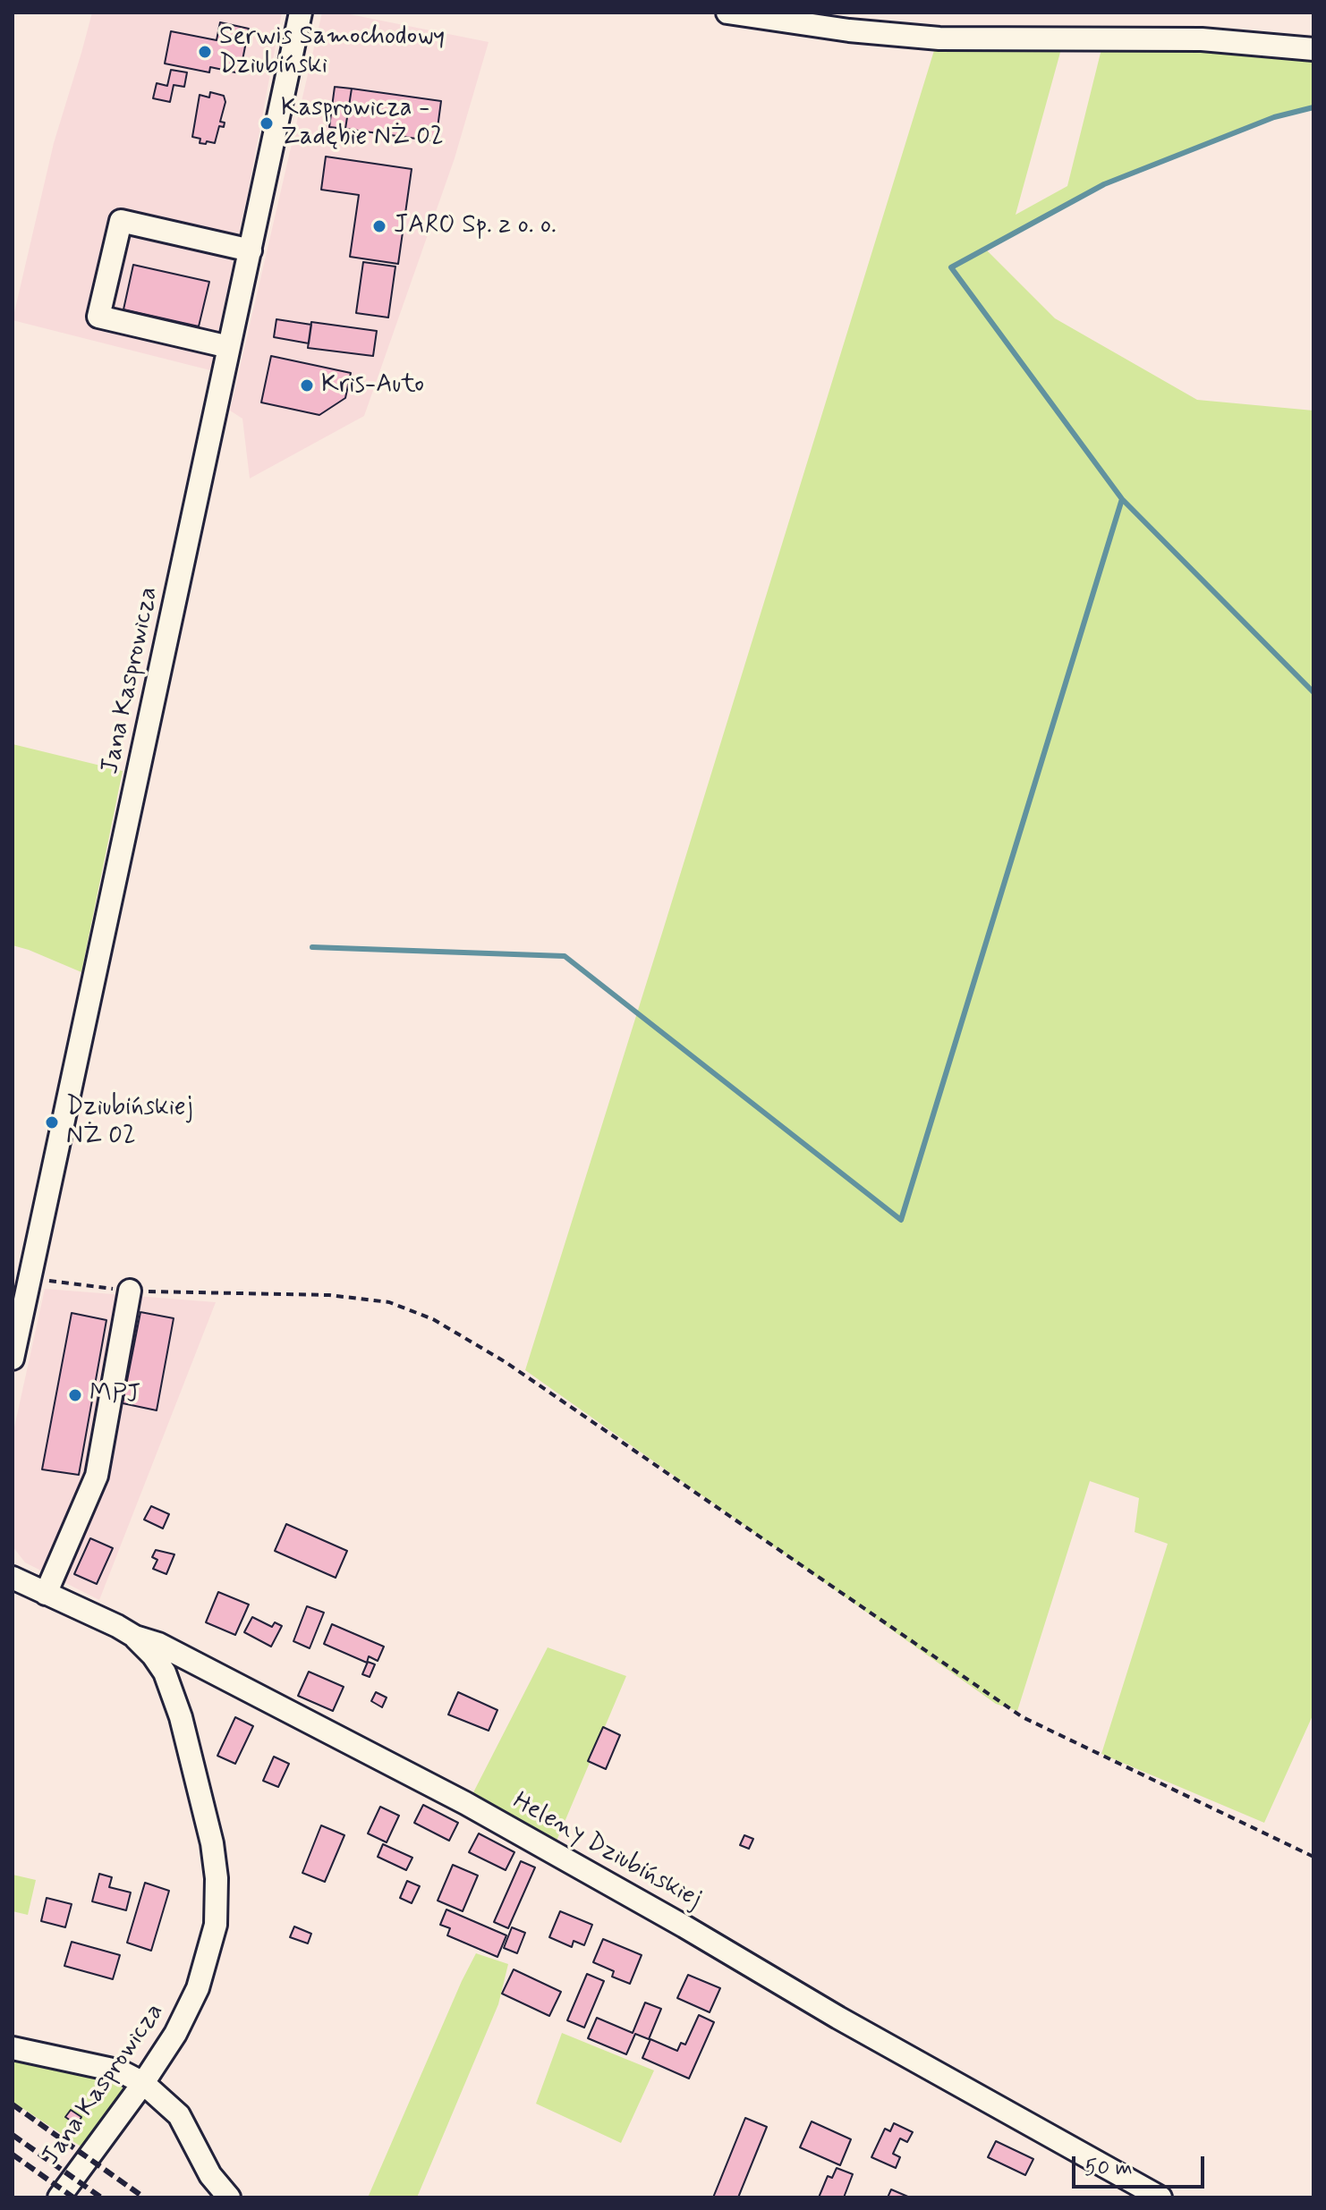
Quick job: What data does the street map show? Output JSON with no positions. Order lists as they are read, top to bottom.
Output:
{
  "streets": {
    "street": ["Jana Kasprowicza", "Heleny Dziubińskiej"]
  },
  "crossings": [
    ["Jana Kasprowicza", "Heleny Dziubińskiej"]
  ],
  "places": [
    "Serwis Samochodowy Dziubiński",
    "Kasprowicza - Zadębie NŻ 02",
    "JARO Sp. z o. o.",
    "Kris-Auto",
    "Dziubińskiej NŻ 02",
    "MPJ"
  ],
  "scale_bar": "50 m"
}
